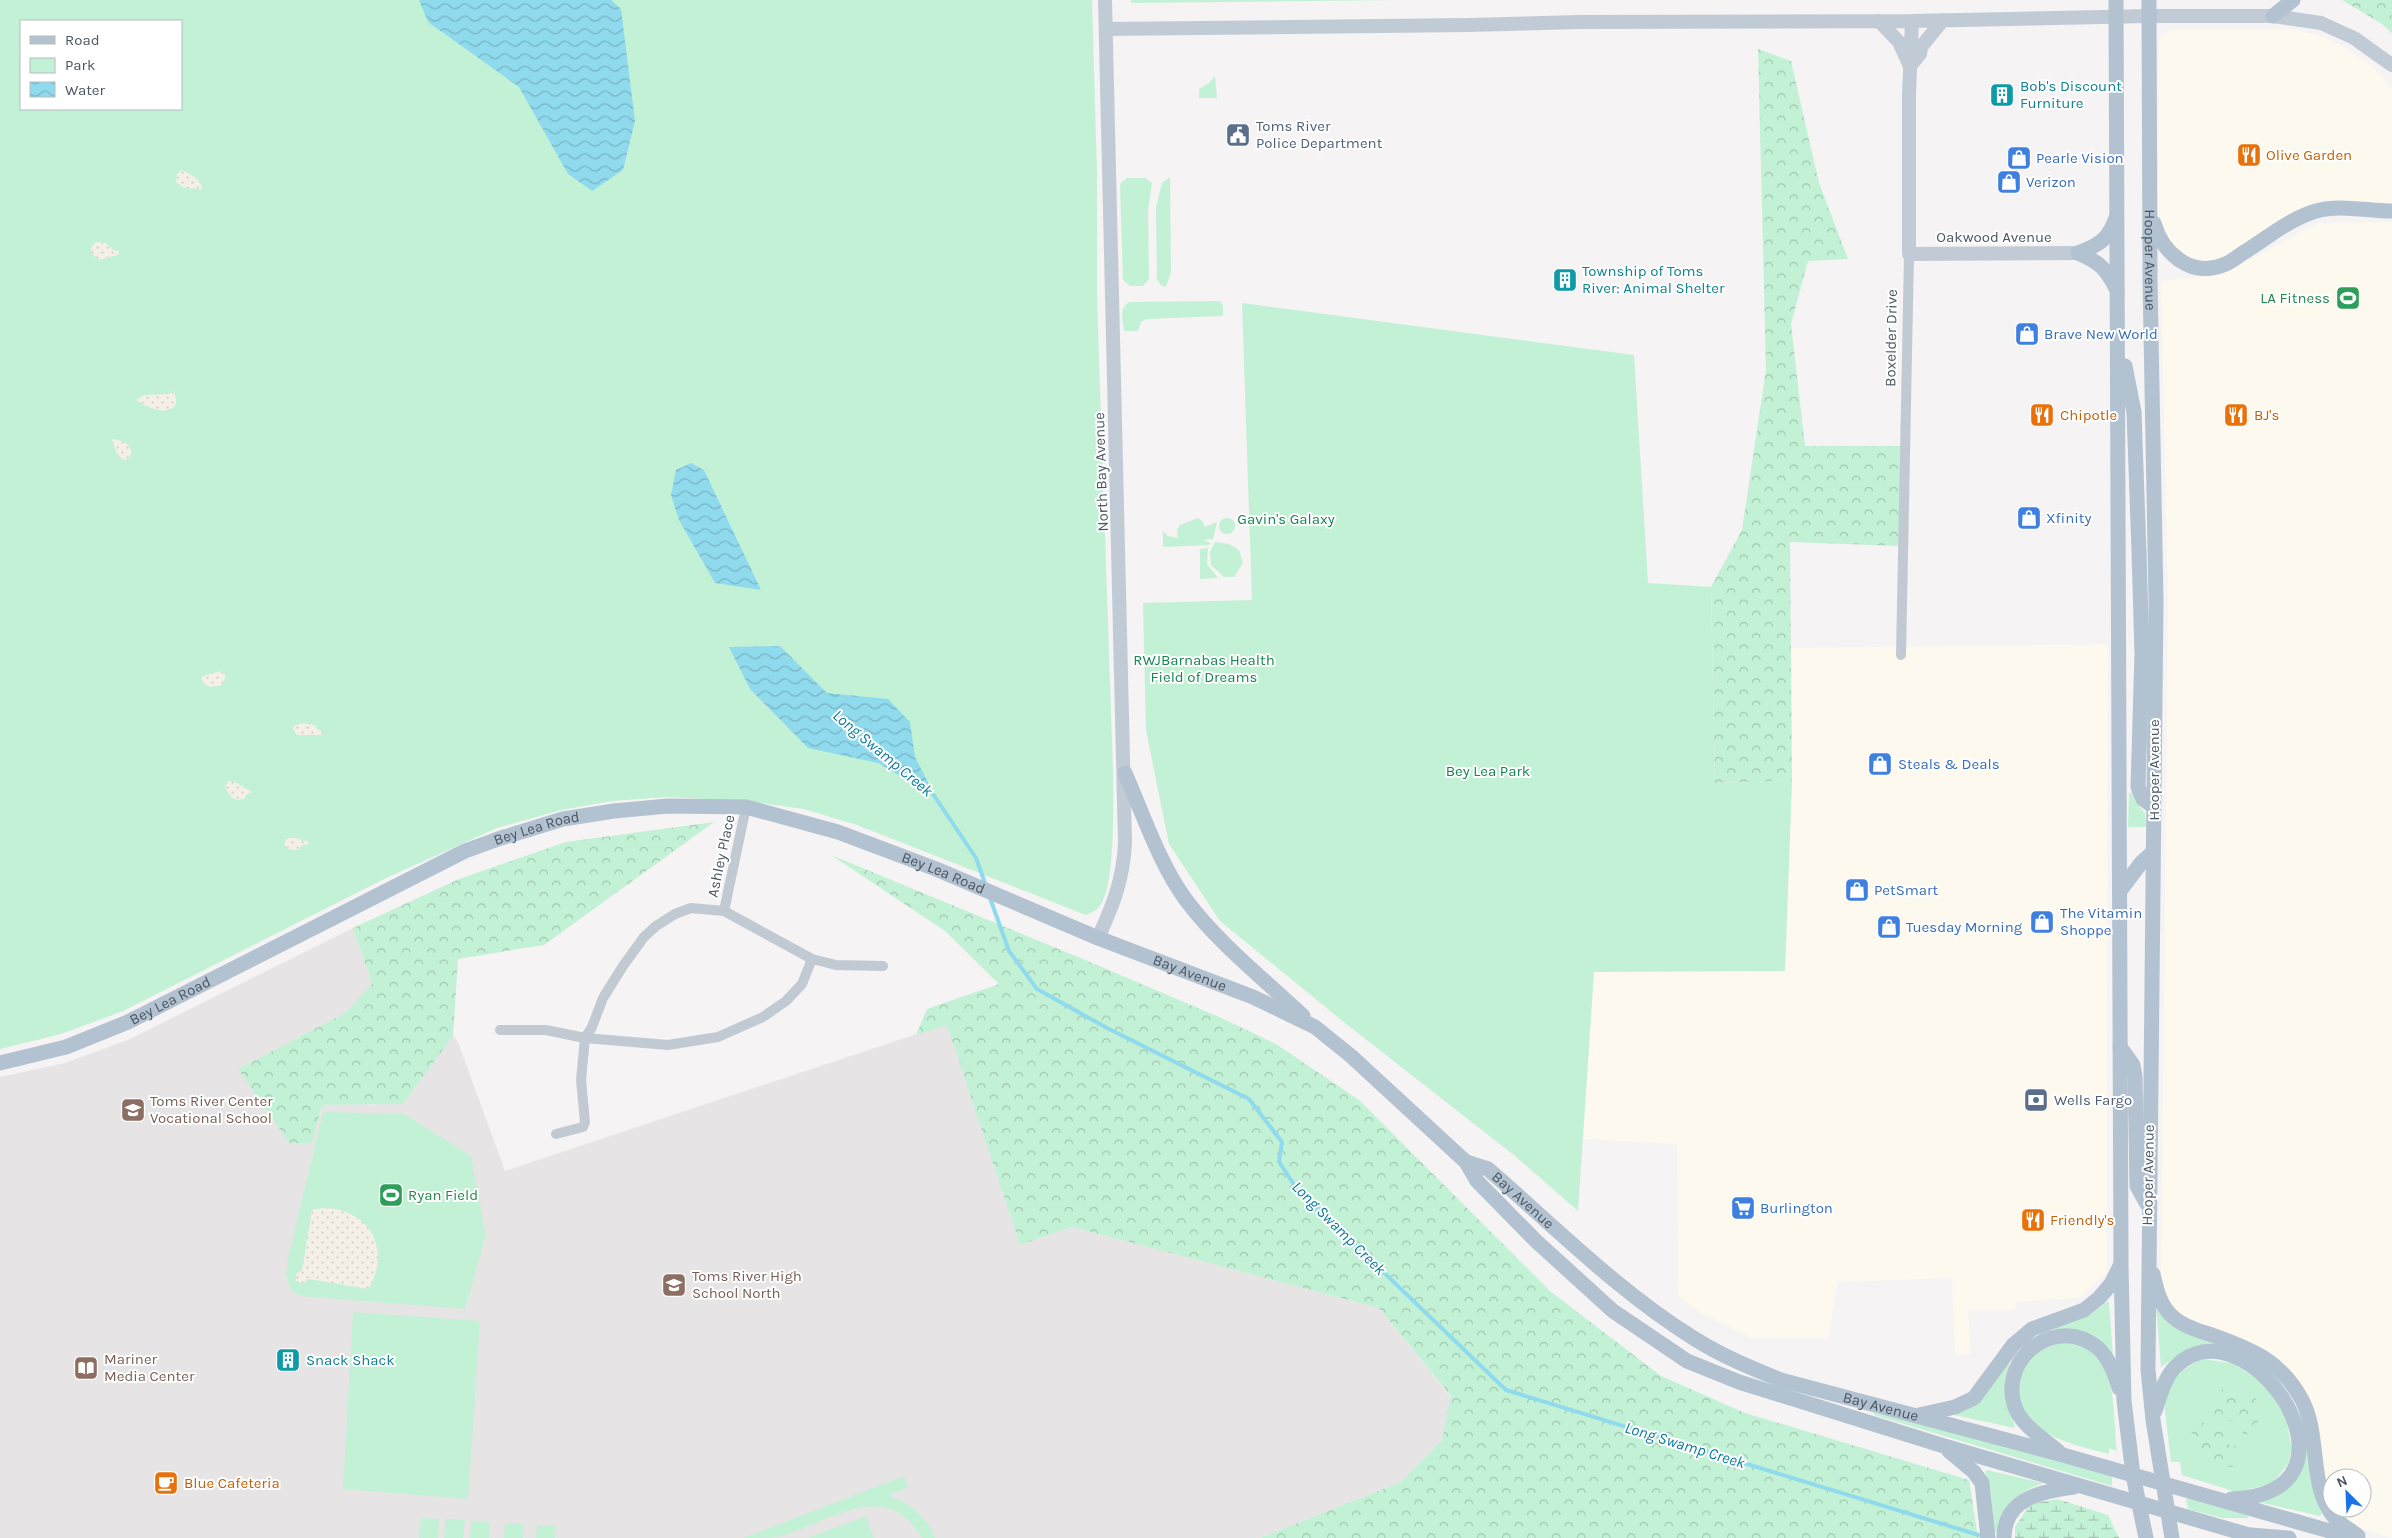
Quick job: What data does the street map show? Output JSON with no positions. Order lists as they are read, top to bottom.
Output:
{
  "streets": {
    "main road": ["Hooper Avenue", "Bey Lea Road", "Bay Avenue"],
    "street": [
      "Oakwood Avenue",
      "Boxelder Drive",
      "North Bay Avenue",
      "Ashley Place"
    ]
  },
  "crossings": [
    ["Oakwood Avenue", "Boxelder Drive"],
    ["Hooper Avenue", "Bay Avenue"],
    ["North Bay Avenue", "Bey Lea Road"],
    ["North Bay Avenue", "Bay Avenue"],
    ["Bey Lea Road", "Ashley Place"],
    ["Bey Lea Road", "Bay Avenue"]
  ],
  "water": ["Long Swamp Creek"],
  "parks": ["Gavin's Galaxy", "RWJBarnabas Health Field of Dreams", "Bey Lea Park"],
  "places": {
    "building": ["Bob's Discount Furniture", "Township of Toms River: Animal Shelter", "Snack Shack"],
    "public building": ["Toms River Police Department"],
    "restaurant": [
      "Olive Garden",
      "Chipotle",
      "BJ's",
      "Friendly's"
    ],
    "shop": [
      "Pearle Vision",
      "Verizon",
      "Brave New World",
      "Xfinity",
      "Steals & Deals",
      "PetSmart",
      "The Vitamin Shoppe",
      "Tuesday Morning"
    ],
    "sports": ["LA Fitness", "Ryan Field"],
    "bank": ["Wells Fargo"],
    "school or university": ["Toms River Center Vocational School", "Toms River High School North"],
    "supermarket": ["Burlington"],
    "library": ["Mariner Media Center"],
    "cafe": ["Blue Cafeteria"]
  },
  "legend": ["Road", "Park", "Water"],
  "north": "top left"
}
